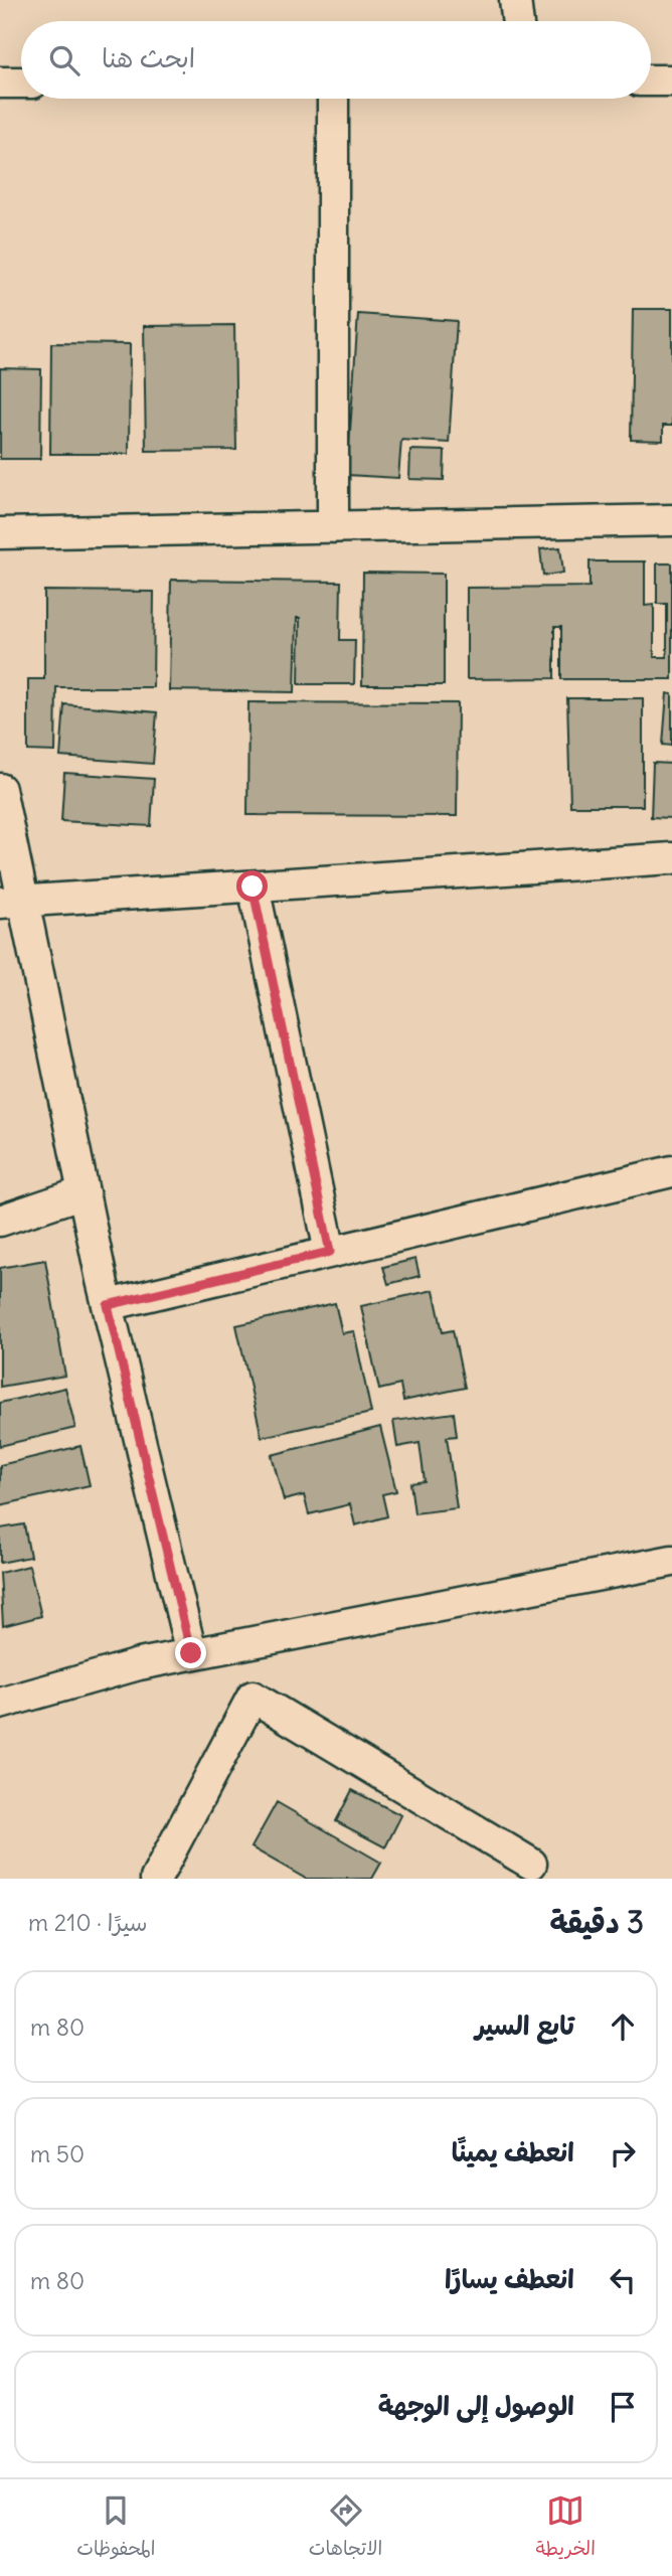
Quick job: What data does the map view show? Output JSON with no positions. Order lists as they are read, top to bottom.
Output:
{
  "page": {
    "search": "ابحث هنا",
    "heading": ["3 دقيقة", "سيرًا · 210 m"],
    "list": [
      ["تابع السير", "80 m"],
      ["انعطف يمينًا", "50 m"],
      ["انعطف يسارًا", "80 m"],
      "الوصول إلى الوجهة"
    ],
    "nav": ["الخريطة", "الاتجاهات", "المحفوظات"]
  }
}
